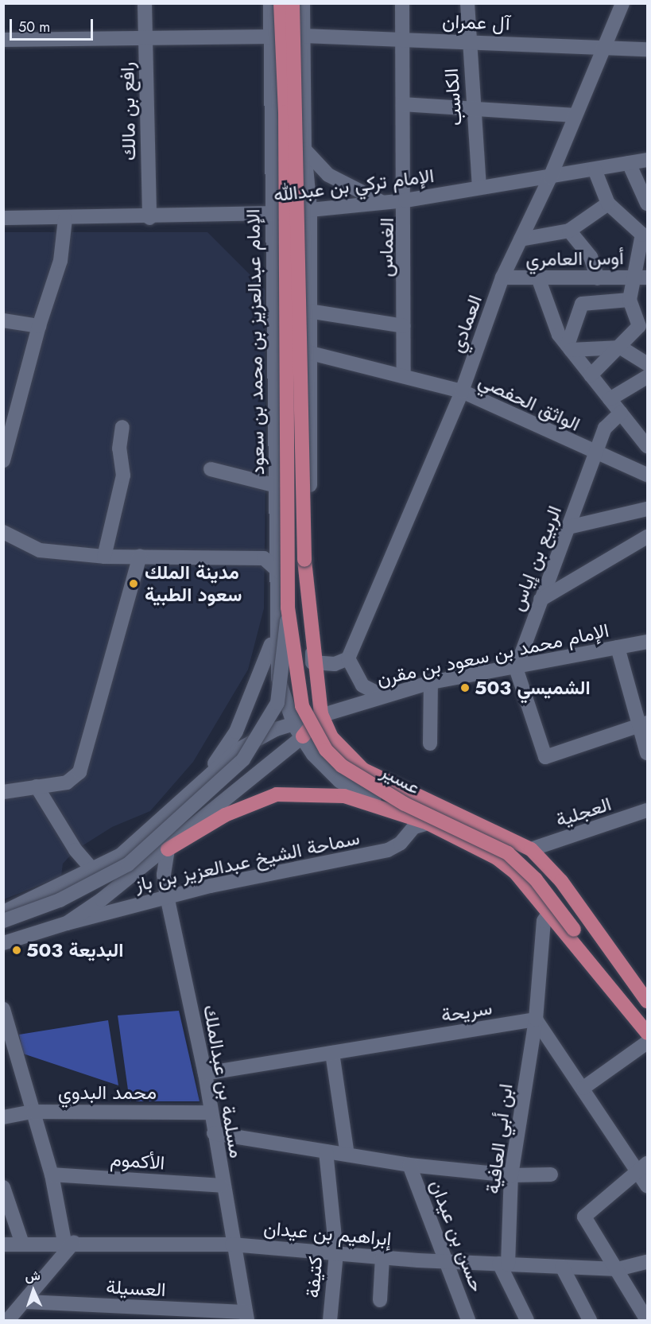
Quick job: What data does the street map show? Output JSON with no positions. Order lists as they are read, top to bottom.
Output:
{
  "streets": {
    "main road": ["الإمام عبدالعزيز بن محمد بن سعود", "عسير", "سماحة الشيخ عبدالعزيز بن باز"],
    "street": [
      "آل عمران",
      "الكاسب",
      "رافع بن مالك",
      "الإمام تركي بن عبدالله",
      "الغماس",
      "أوس العامري",
      "العمادي",
      "الواثق الحفصي",
      "الربيع بن إياس",
      "الإمام محمد بن سعود بن مقرن",
      "العجلية",
      "سريحة",
      "مسلمة بن عبدالملك",
      "محمد البدوي",
      "ابن أبي العافية",
      "الأكموم",
      "إبراهيم بن عيدان",
      "حسن بن عيدان",
      "كتيفة",
      "العسيلة"
    ]
  },
  "crossings": [
    ["آل عمران", "الكاسب"],
    ["آل عمران", "الغماس"],
    ["آل عمران", "العمادي"],
    ["الكاسب", "الإمام تركي بن عبدالله"],
    ["رافع بن مالك", "الإمام تركي بن عبدالله"],
    ["الإمام تركي بن عبدالله", "الغماس"],
    ["الإمام تركي بن عبدالله", "العمادي"],
    ["الإمام تركي بن عبدالله", "الإمام عبدالعزيز بن محمد بن سعود"],
    ["الغماس", "الواثق الحفصي"],
    ["أوس العامري", "العمادي"],
    ["العمادي", "الواثق الحفصي"],
    ["الإمام عبدالعزيز بن محمد بن سعود", "عسير"],
    ["الواثق الحفصي", "الربيع بن إياس"],
    ["الربيع بن إياس", "الإمام محمد بن سعود بن مقرن"],
    ["الإمام محمد بن سعود بن مقرن", "سماحة الشيخ عبدالعزيز بن باز"],
    ["عسير", "سماحة الشيخ عبدالعزيز بن باز"],
    ["سماحة الشيخ عبدالعزيز بن باز", "مسلمة بن عبدالملك"],
    ["سماحة الشيخ عبدالعزيز بن باز", "ابن أبي العافية"],
    ["سريحة", "مسلمة بن عبدالملك"],
    ["سريحة", "ابن أبي العافية"],
    ["مسلمة بن عبدالملك", "محمد البدوي"],
    ["مسلمة بن عبدالملك", "الأكموم"],
    ["مسلمة بن عبدالملك", "إبراهيم بن عيدان"],
    ["مسلمة بن عبدالملك", "العسيلة"],
    ["ابن أبي العافية", "إبراهيم بن عيدان"],
    ["إبراهيم بن عيدان", "حسن بن عيدان"],
    ["إبراهيم بن عيدان", "كتيفة"]
  ],
  "places": ["مدينة الملك سعود الطبية", "الشميسي 503", "البديعة 503"],
  "scale_bar": "50 m",
  "north": "top"
}
